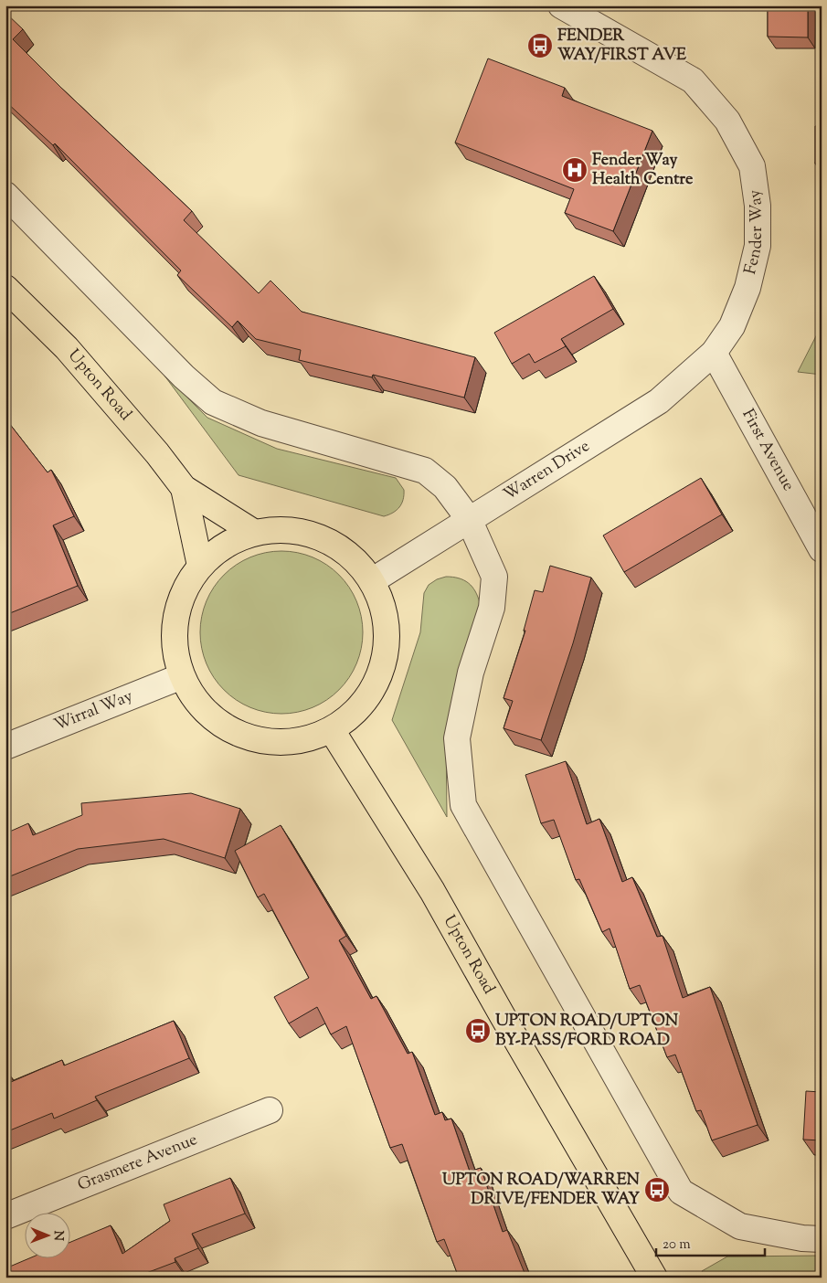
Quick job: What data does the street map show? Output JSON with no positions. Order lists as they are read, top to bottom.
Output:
{
  "streets": {
    "main road": ["Upton Road"],
    "street": [
      "Fender Way",
      "First Avenue",
      "Warren Drive",
      "Wirral Way",
      "Grasmere Avenue"
    ]
  },
  "crossings": [
    ["Fender Way", "First Avenue"],
    ["Fender Way", "Warren Drive"],
    ["First Avenue", "Warren Drive"]
  ],
  "places": {
    "bus stop": ["FENDER WAY/FIRST AVE", "UPTON ROAD/UPTON BY-PASS/FORD ROAD", "UPTON ROAD/WARREN DRIVE/FENDER WAY"],
    "hospital": ["Fender Way Health Centre"]
  },
  "scale_bar": "20 m",
  "north": "right"
}
